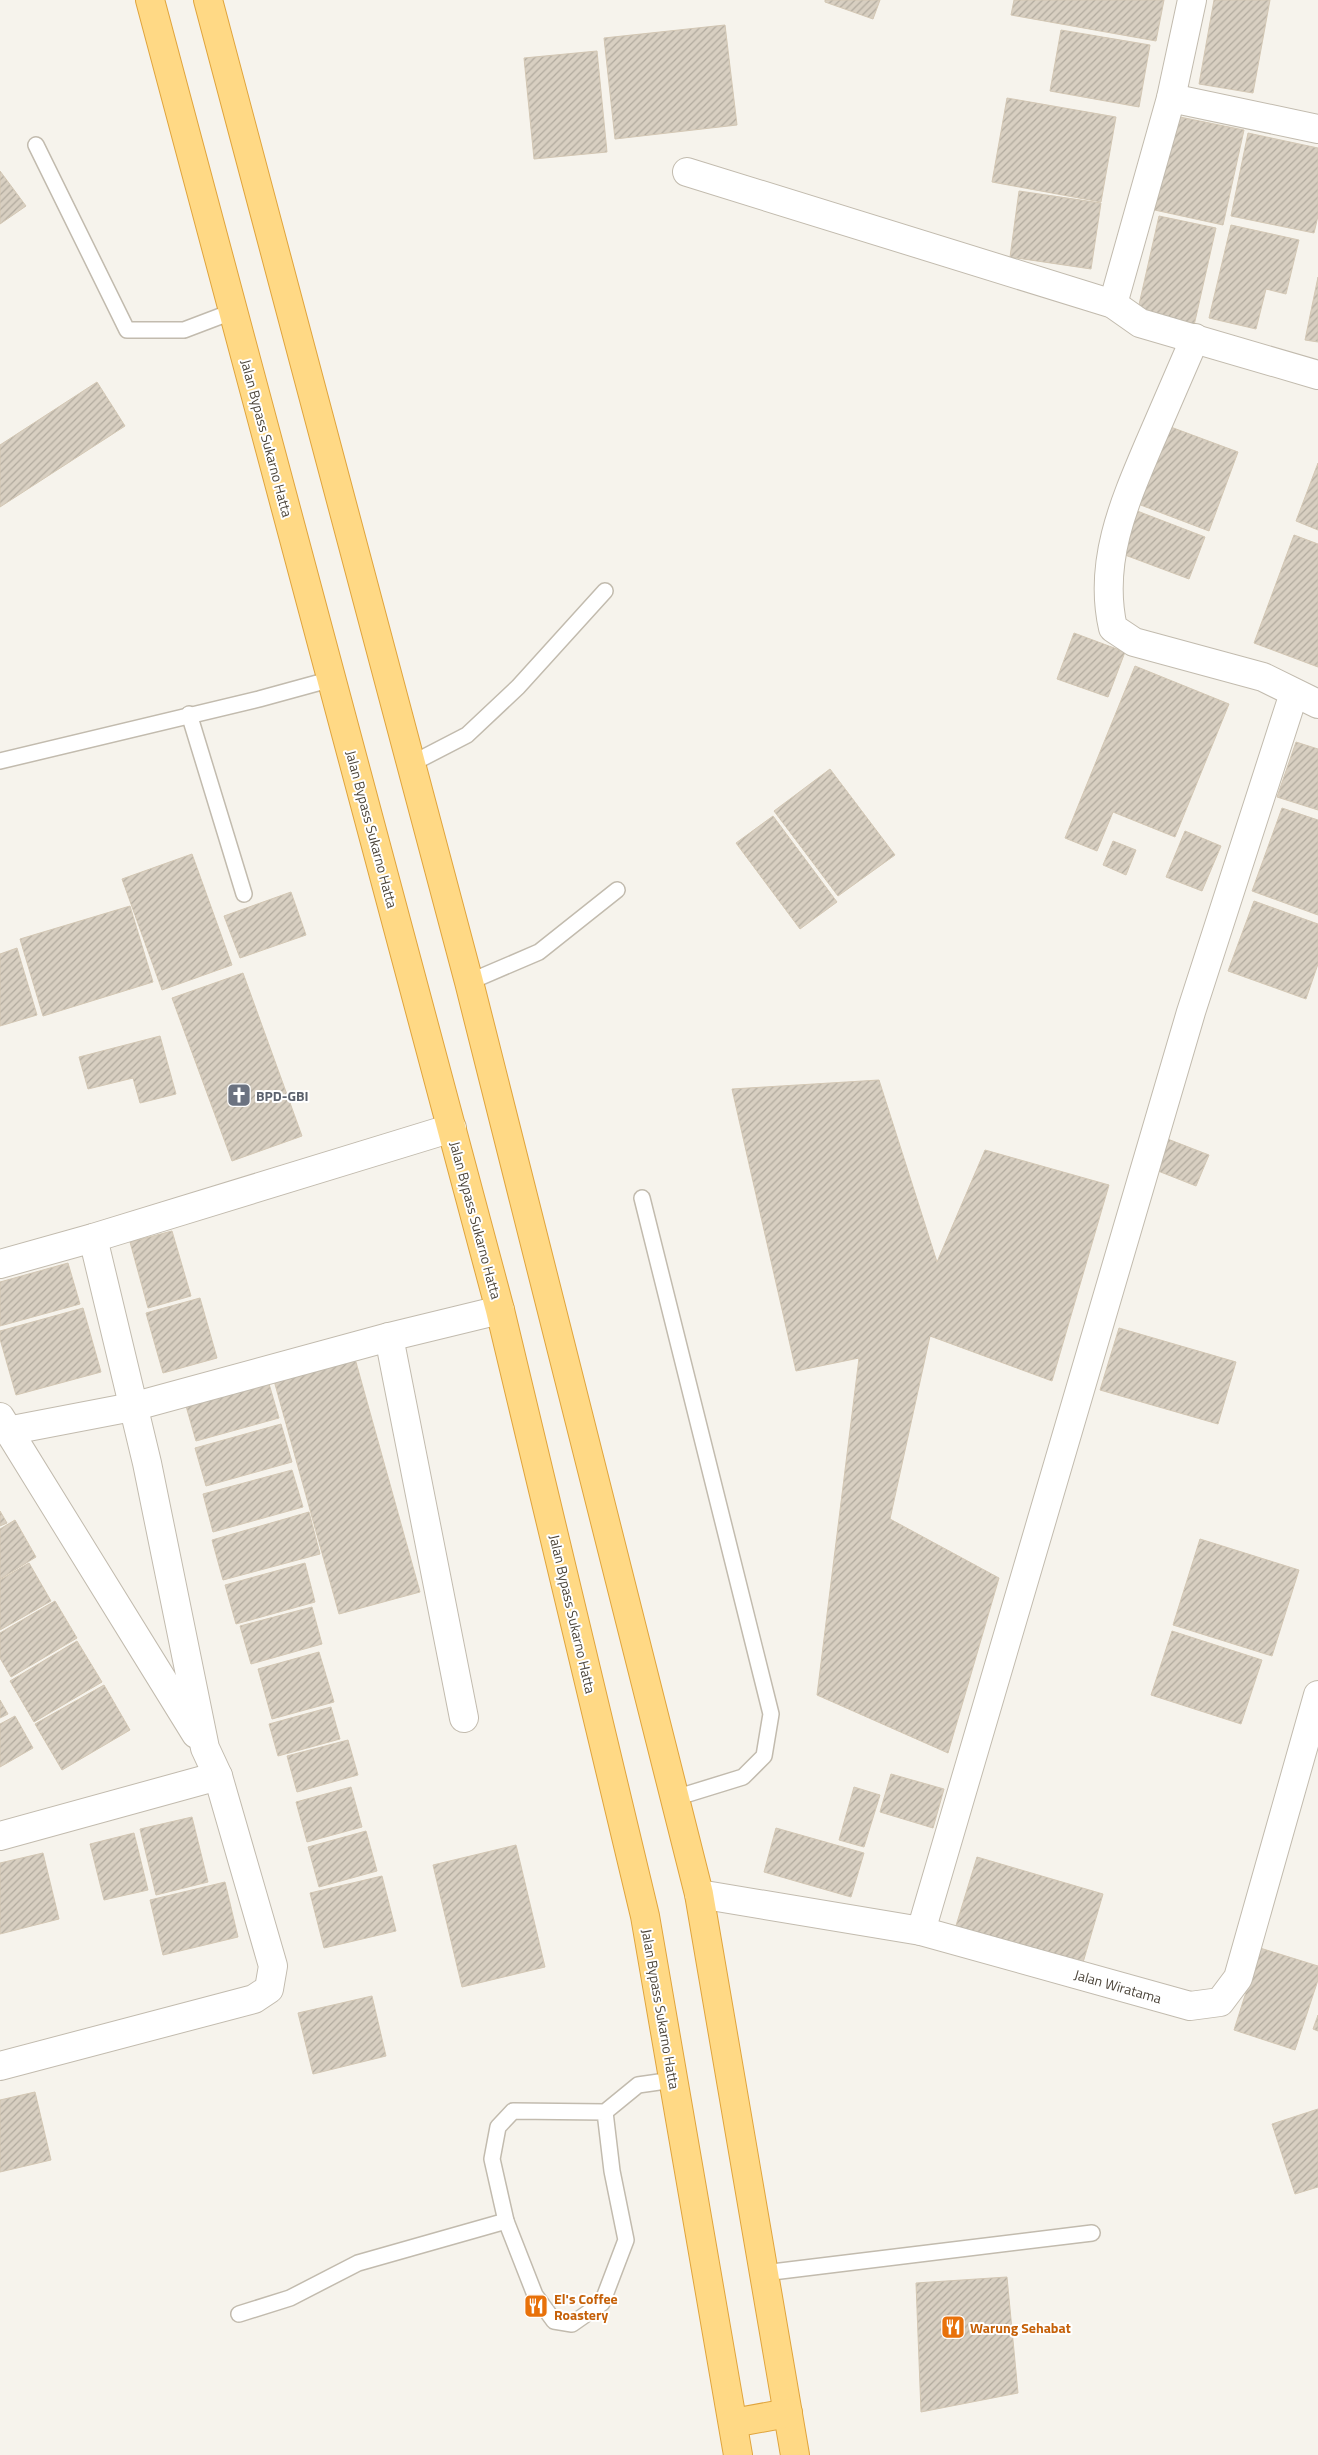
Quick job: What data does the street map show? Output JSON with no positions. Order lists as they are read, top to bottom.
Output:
{
  "streets": {
    "highway": ["Jalan Bypass Sukarno Hatta"],
    "street": ["Jalan Wiratama"]
  },
  "places": {
    "church": ["BPD-GBI"],
    "restaurant": ["El's Coffee Roastery", "Warung Sehabat"]
  }
}
